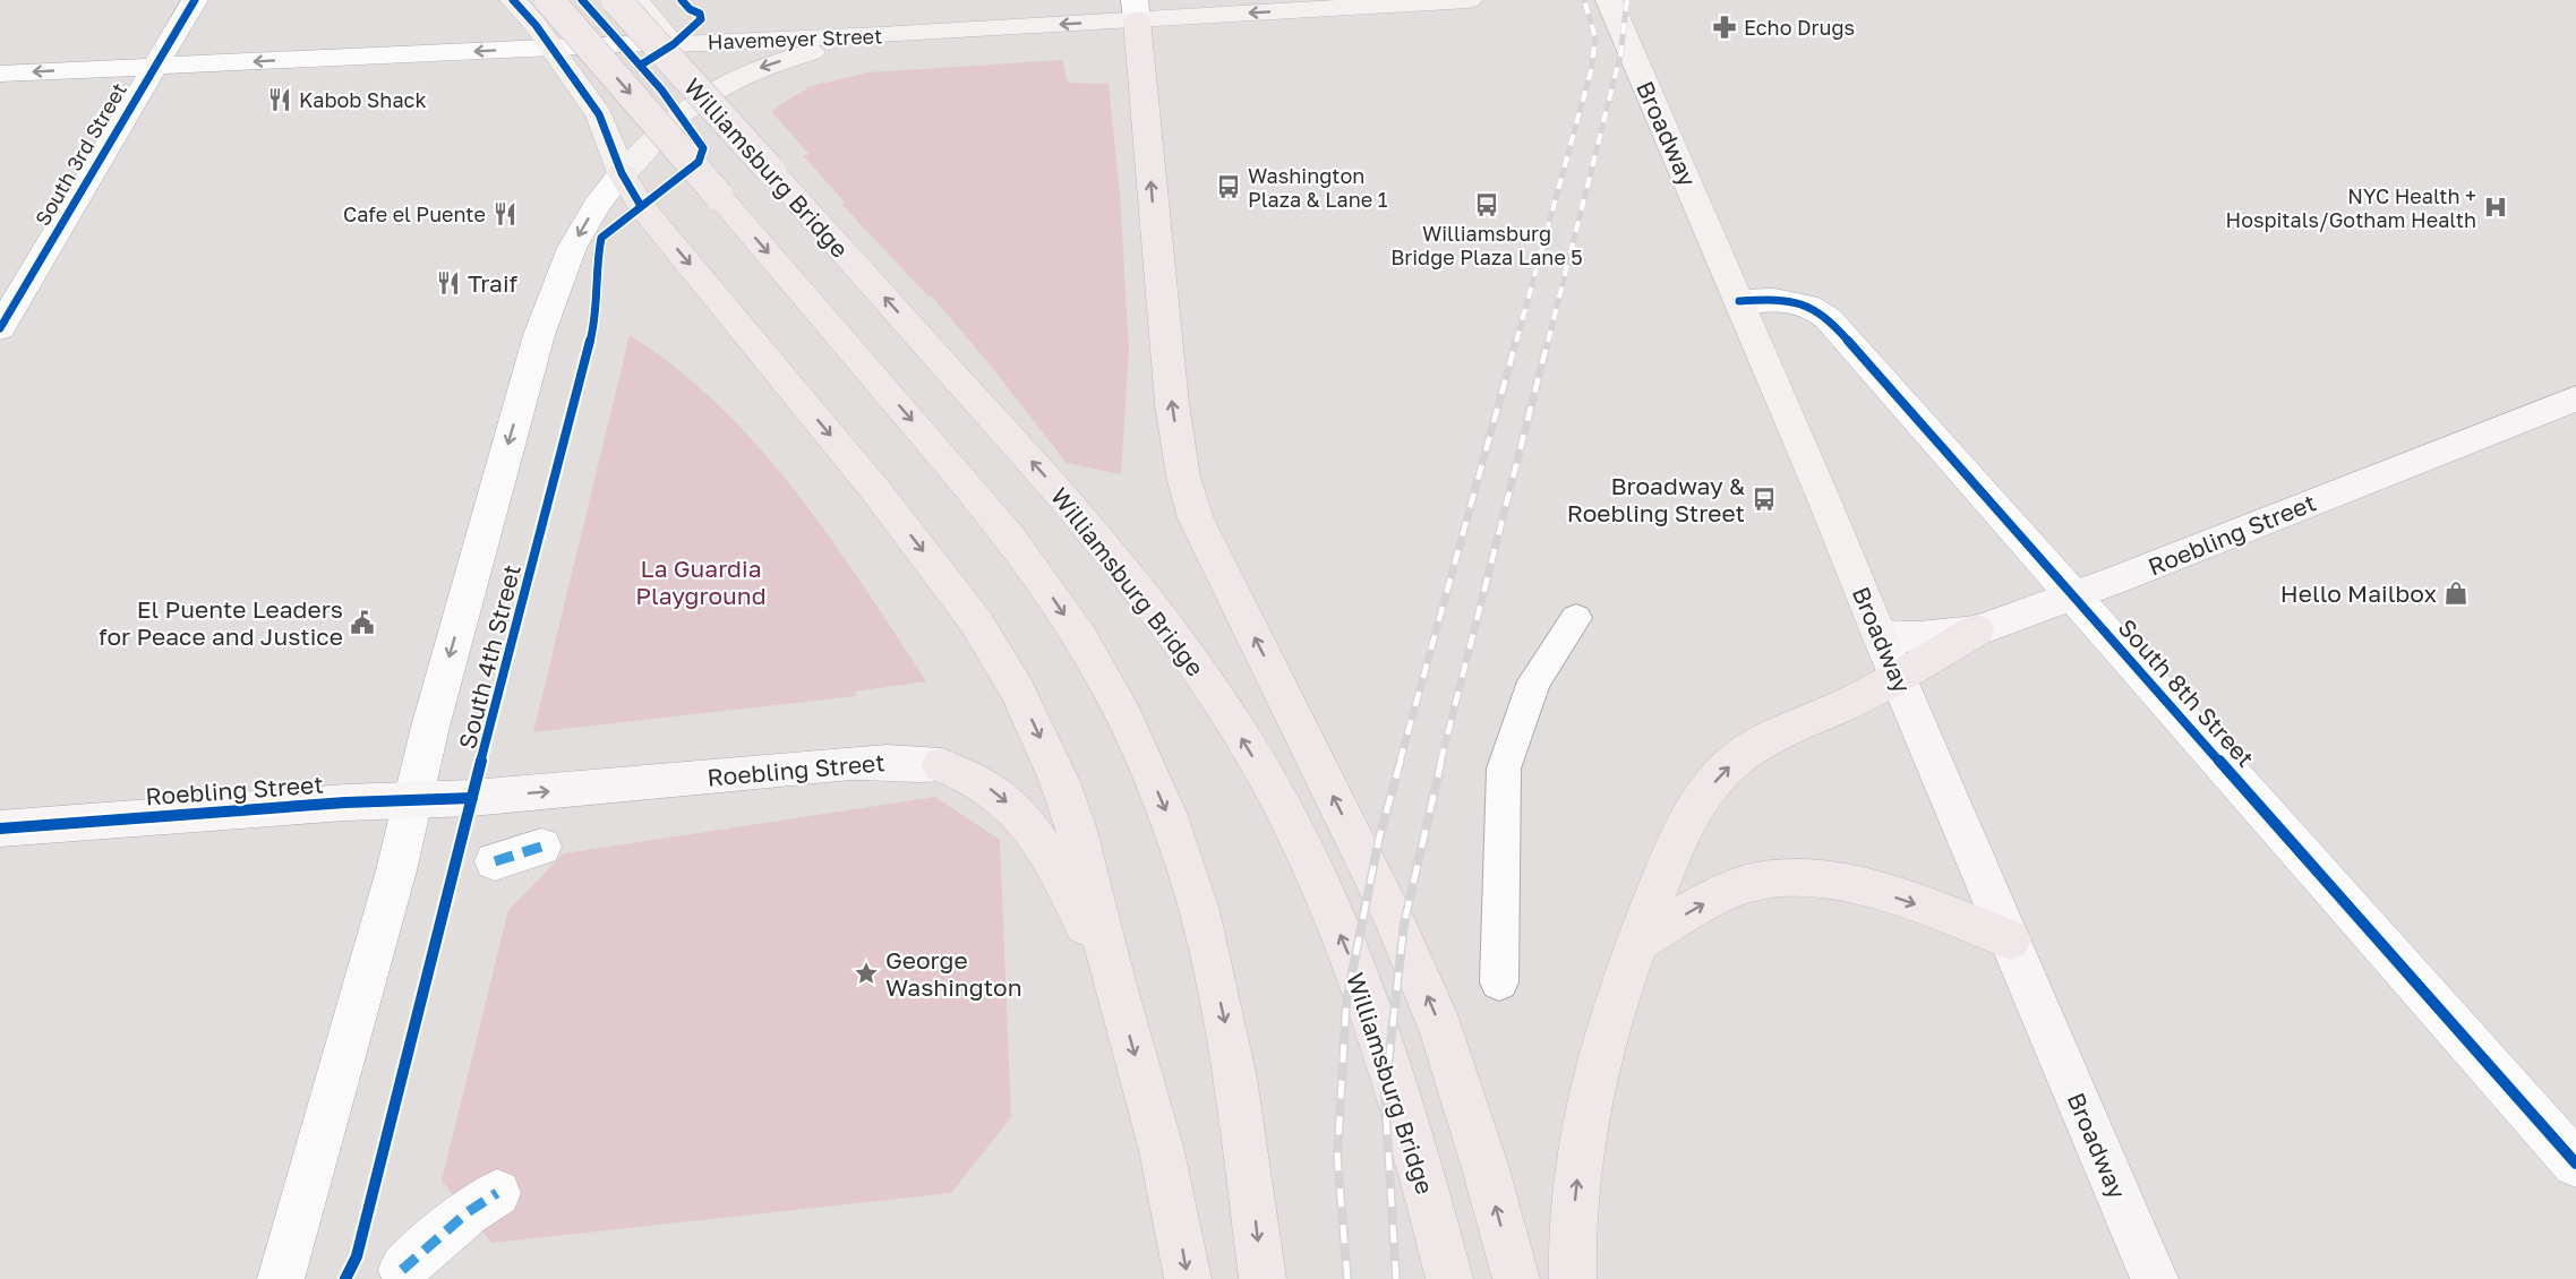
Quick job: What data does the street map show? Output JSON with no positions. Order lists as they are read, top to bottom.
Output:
{
  "streets": {
    "highway": ["Williamsburg Bridge"],
    "main road": ["Havemeyer Street", "Broadway", "Roebling Street"],
    "street": ["South 3rd Street", "South 4th Street", "South 8th Street"]
  },
  "crossings": [
    ["Havemeyer Street", "South 3rd Street"],
    ["Broadway", "Roebling Street"],
    ["Broadway", "South 8th Street"],
    ["Roebling Street", "South 4th Street"],
    ["Roebling Street", "South 8th Street"]
  ],
  "one_way": ["Havemeyer Street", "South 4th Street"],
  "parks": ["La Guardia Playground"],
  "places": {
    "pharmacy": ["Echo Drugs"],
    "restaurant": ["Kabob Shack", "Cafe el Puente", "Traif"],
    "bus stop": ["Washington Plaza & Lane 1", "Williamsburg Bridge Plaza Lane 5", "Broadway & Roebling Street"],
    "hospital": ["NYC Health + Hospitals/Gotham Health"],
    "shop": ["Hello Mailbox"],
    "public building": ["El Puente Leaders for Peace and Justice"],
    "place": ["George Washington"]
  }
}
